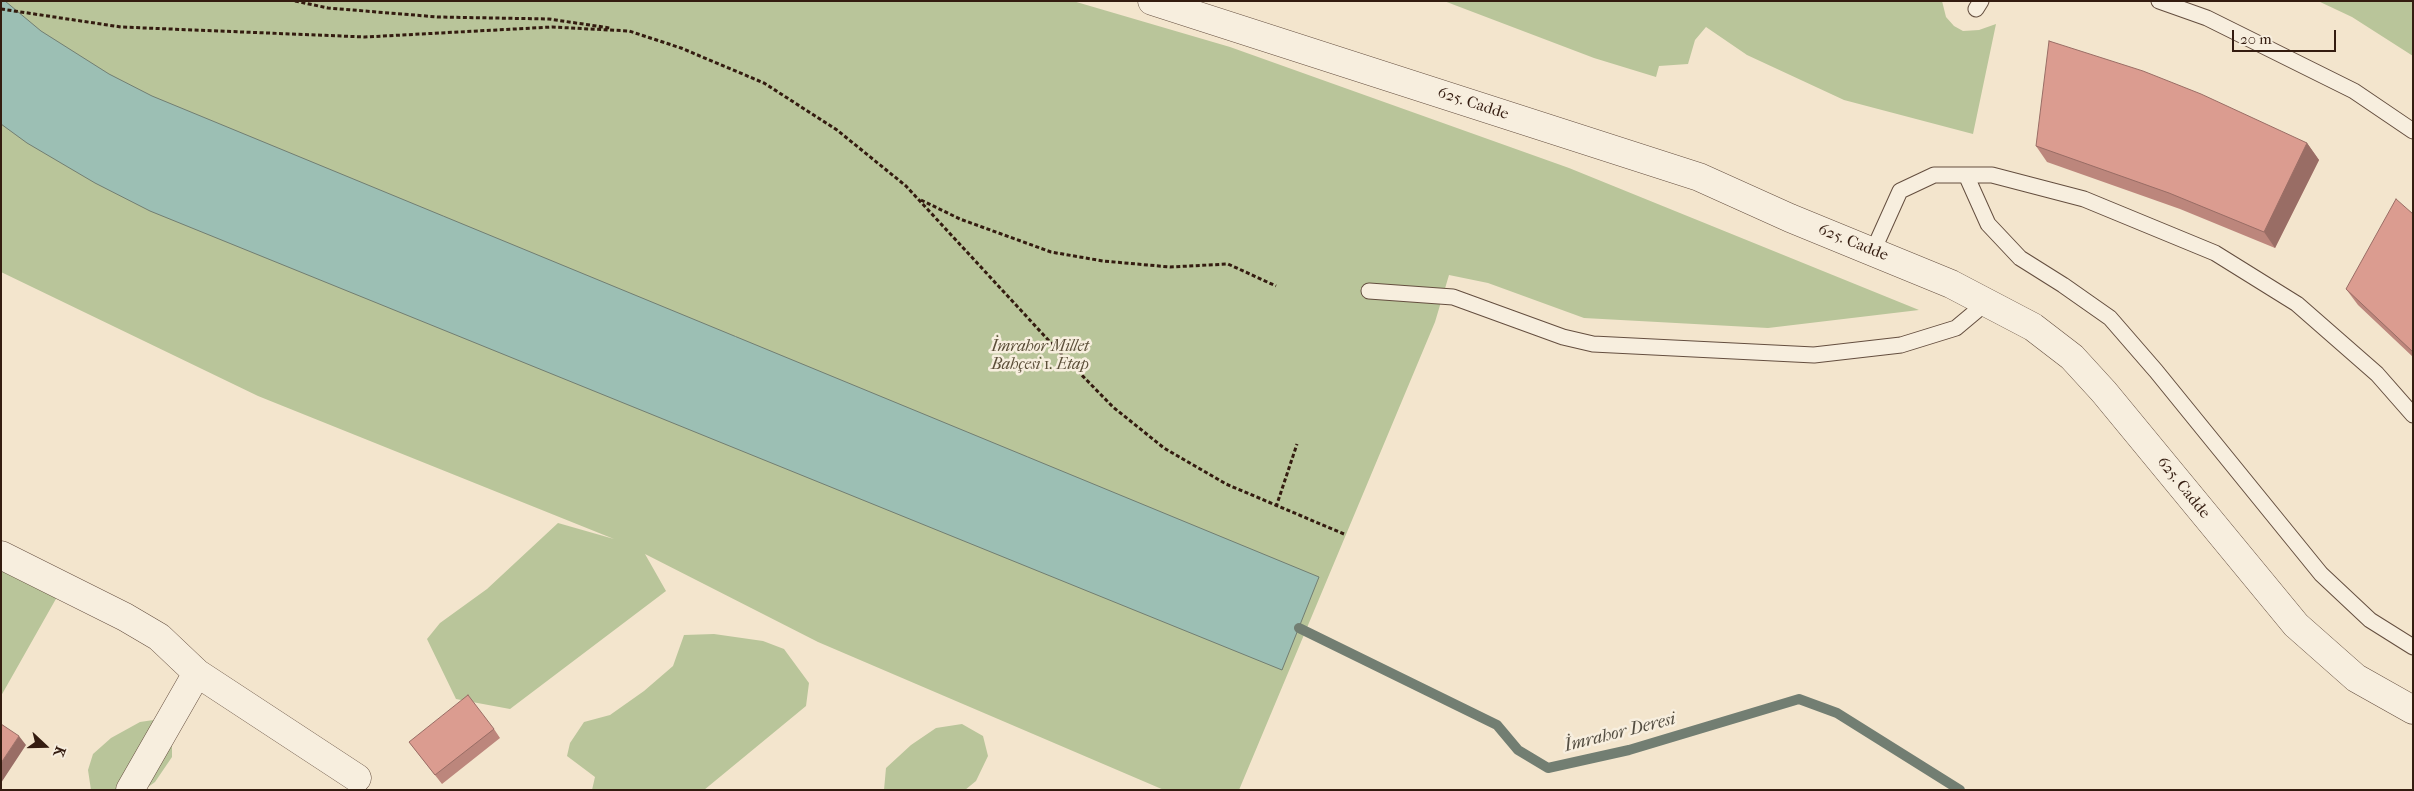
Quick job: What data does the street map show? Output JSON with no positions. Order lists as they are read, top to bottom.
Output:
{
  "streets": {
    "street": ["625. Cadde"]
  },
  "water": ["İmrahor Deresi"],
  "parks": ["İmrahor Millet Bahçesi 1. Etap"],
  "scale_bar": "20 m",
  "north": "right"
}
